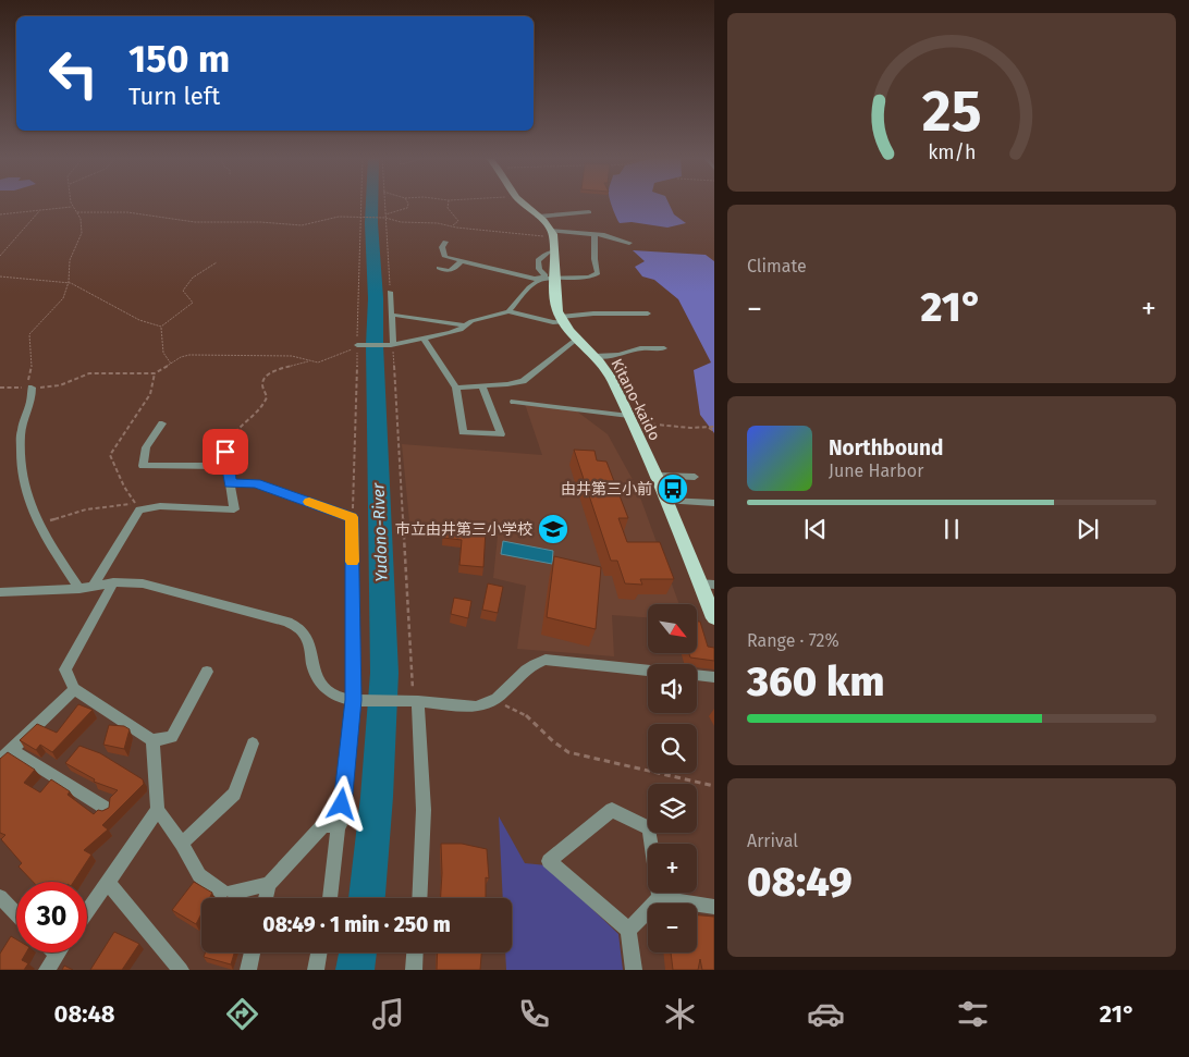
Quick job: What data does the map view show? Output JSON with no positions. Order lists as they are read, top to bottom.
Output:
{
  "streets": {
    "main road": ["Kitano-kaido"]
  },
  "water": ["Yudono-River"],
  "places": {
    "bus stop": ["由井第三小前"],
    "school or university": ["市立由井第三小学校"]
  },
  "north": "bottom right",
  "page": {
    "turn": ["150 m", "Turn left"],
    "tile": [
      "Climate",
      ["Range · 72%", "360 km"],
      ["Arrival", "08:49"]
    ],
    "heat": ["−", "21°", "+"],
    "song": ["Northbound", "June Harbor"],
    "map_buttons": ["+", "−"],
    "limit": "30",
    "trip": "08:49 · 1 min · 250 m",
    "tabs": ["08:48", "21°"],
    "gauge": ["25", "km/h"]
  }
}
